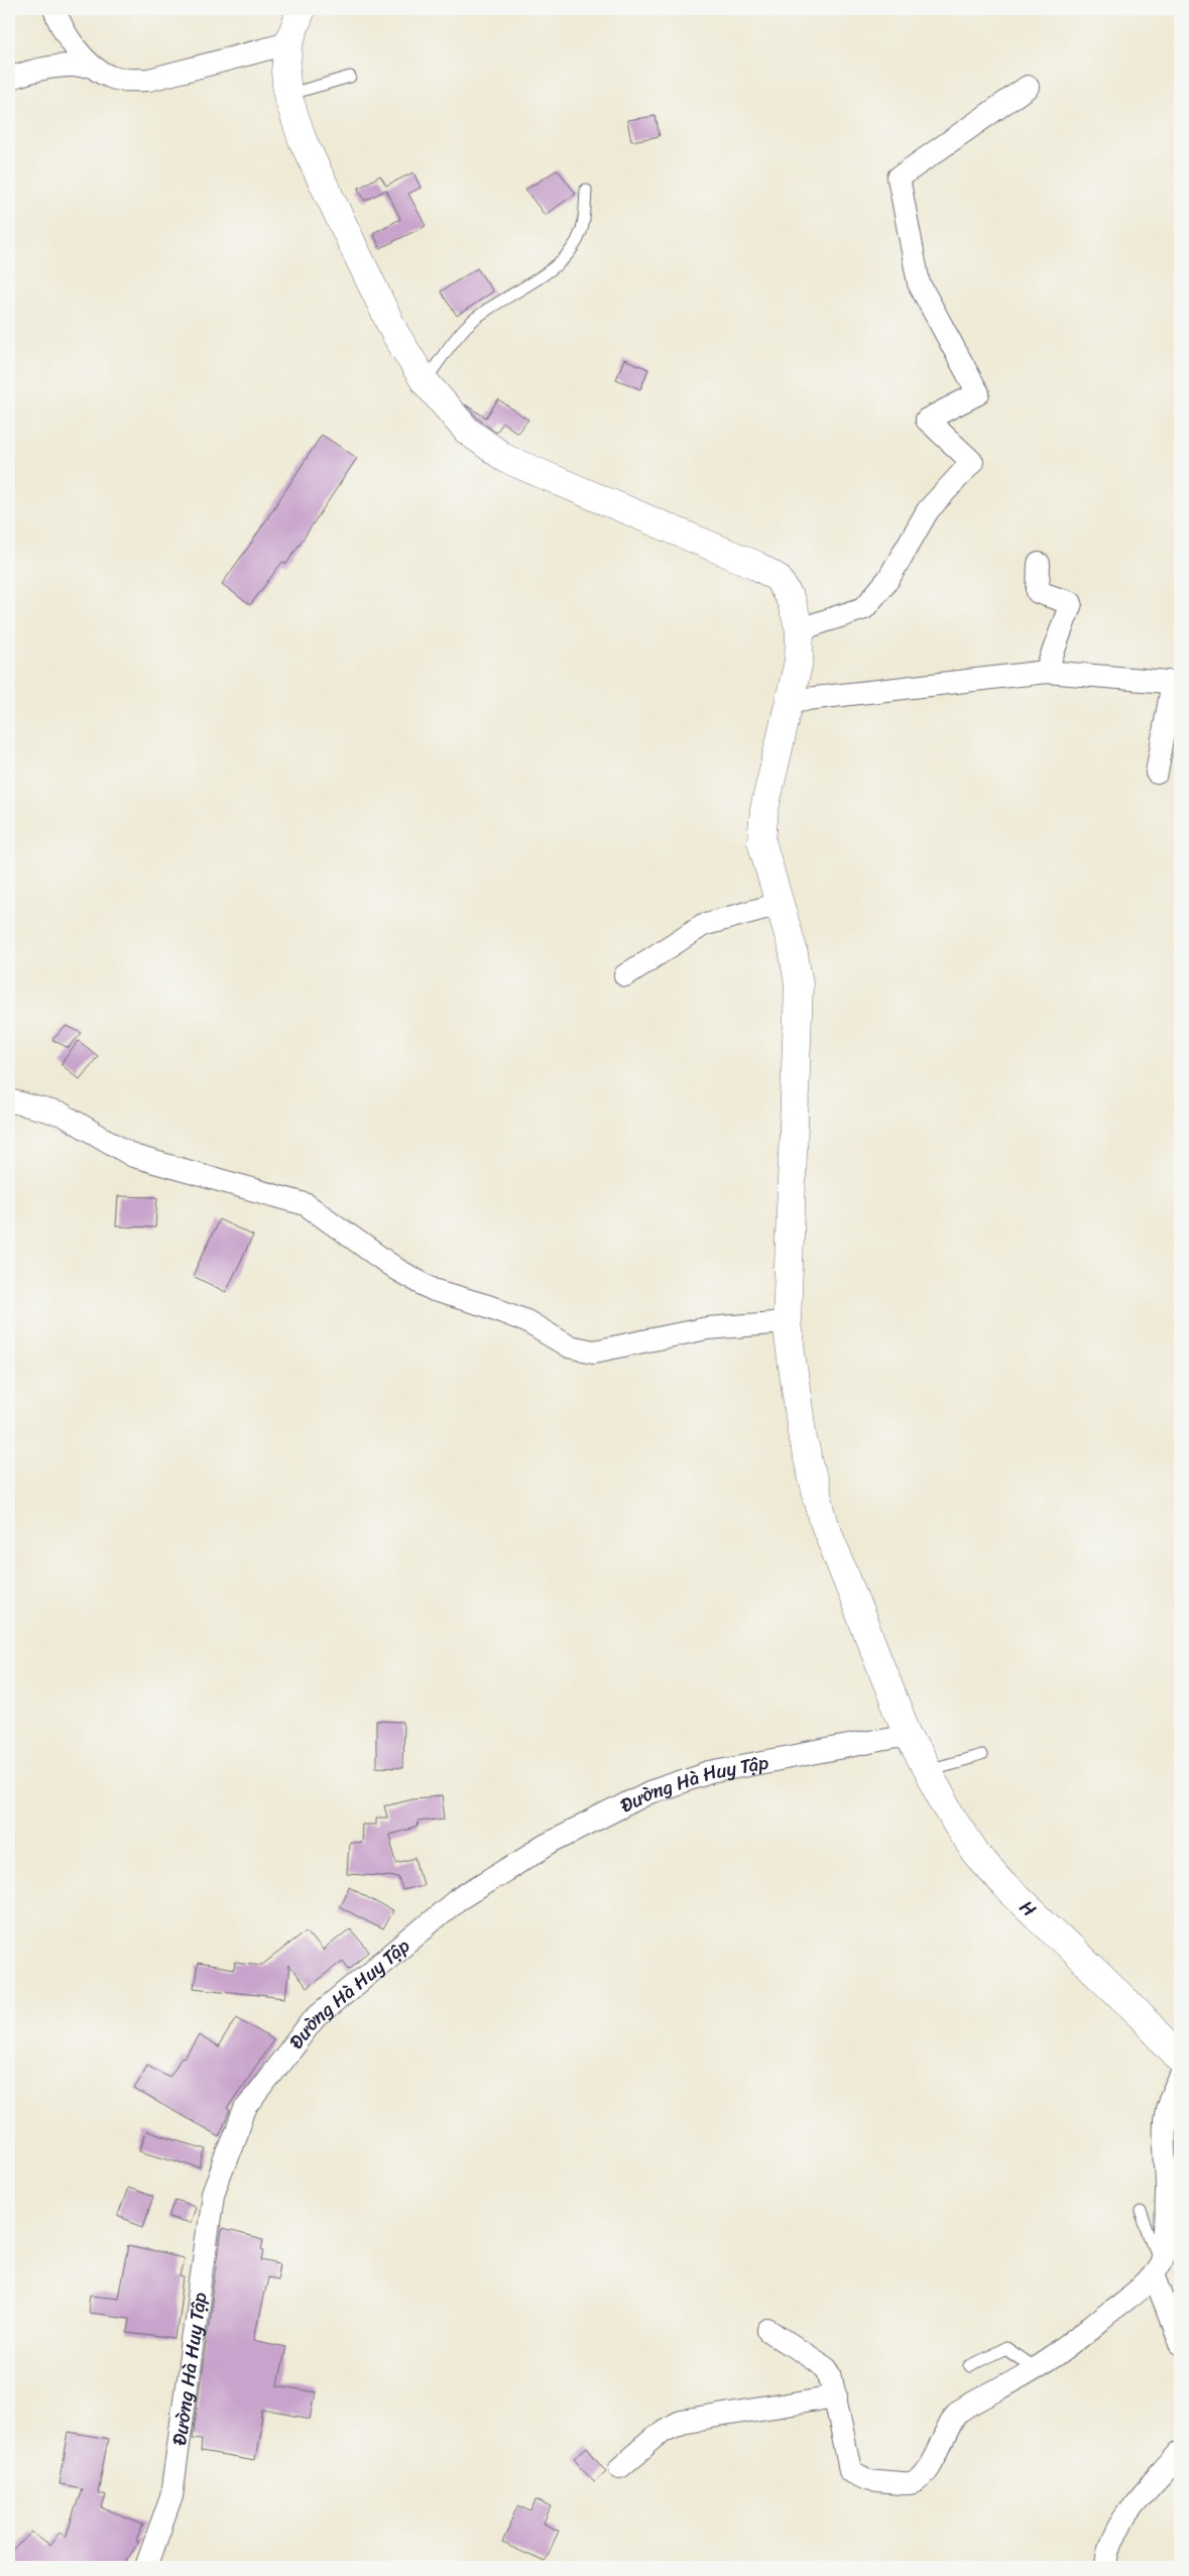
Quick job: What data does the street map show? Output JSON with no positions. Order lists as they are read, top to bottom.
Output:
{
  "streets": {
    "street": ["Đường Hà Huy Tập", "H"]
  },
  "crossings": [
    ["Đường Hà Huy Tập", "H"]
  ]
}
